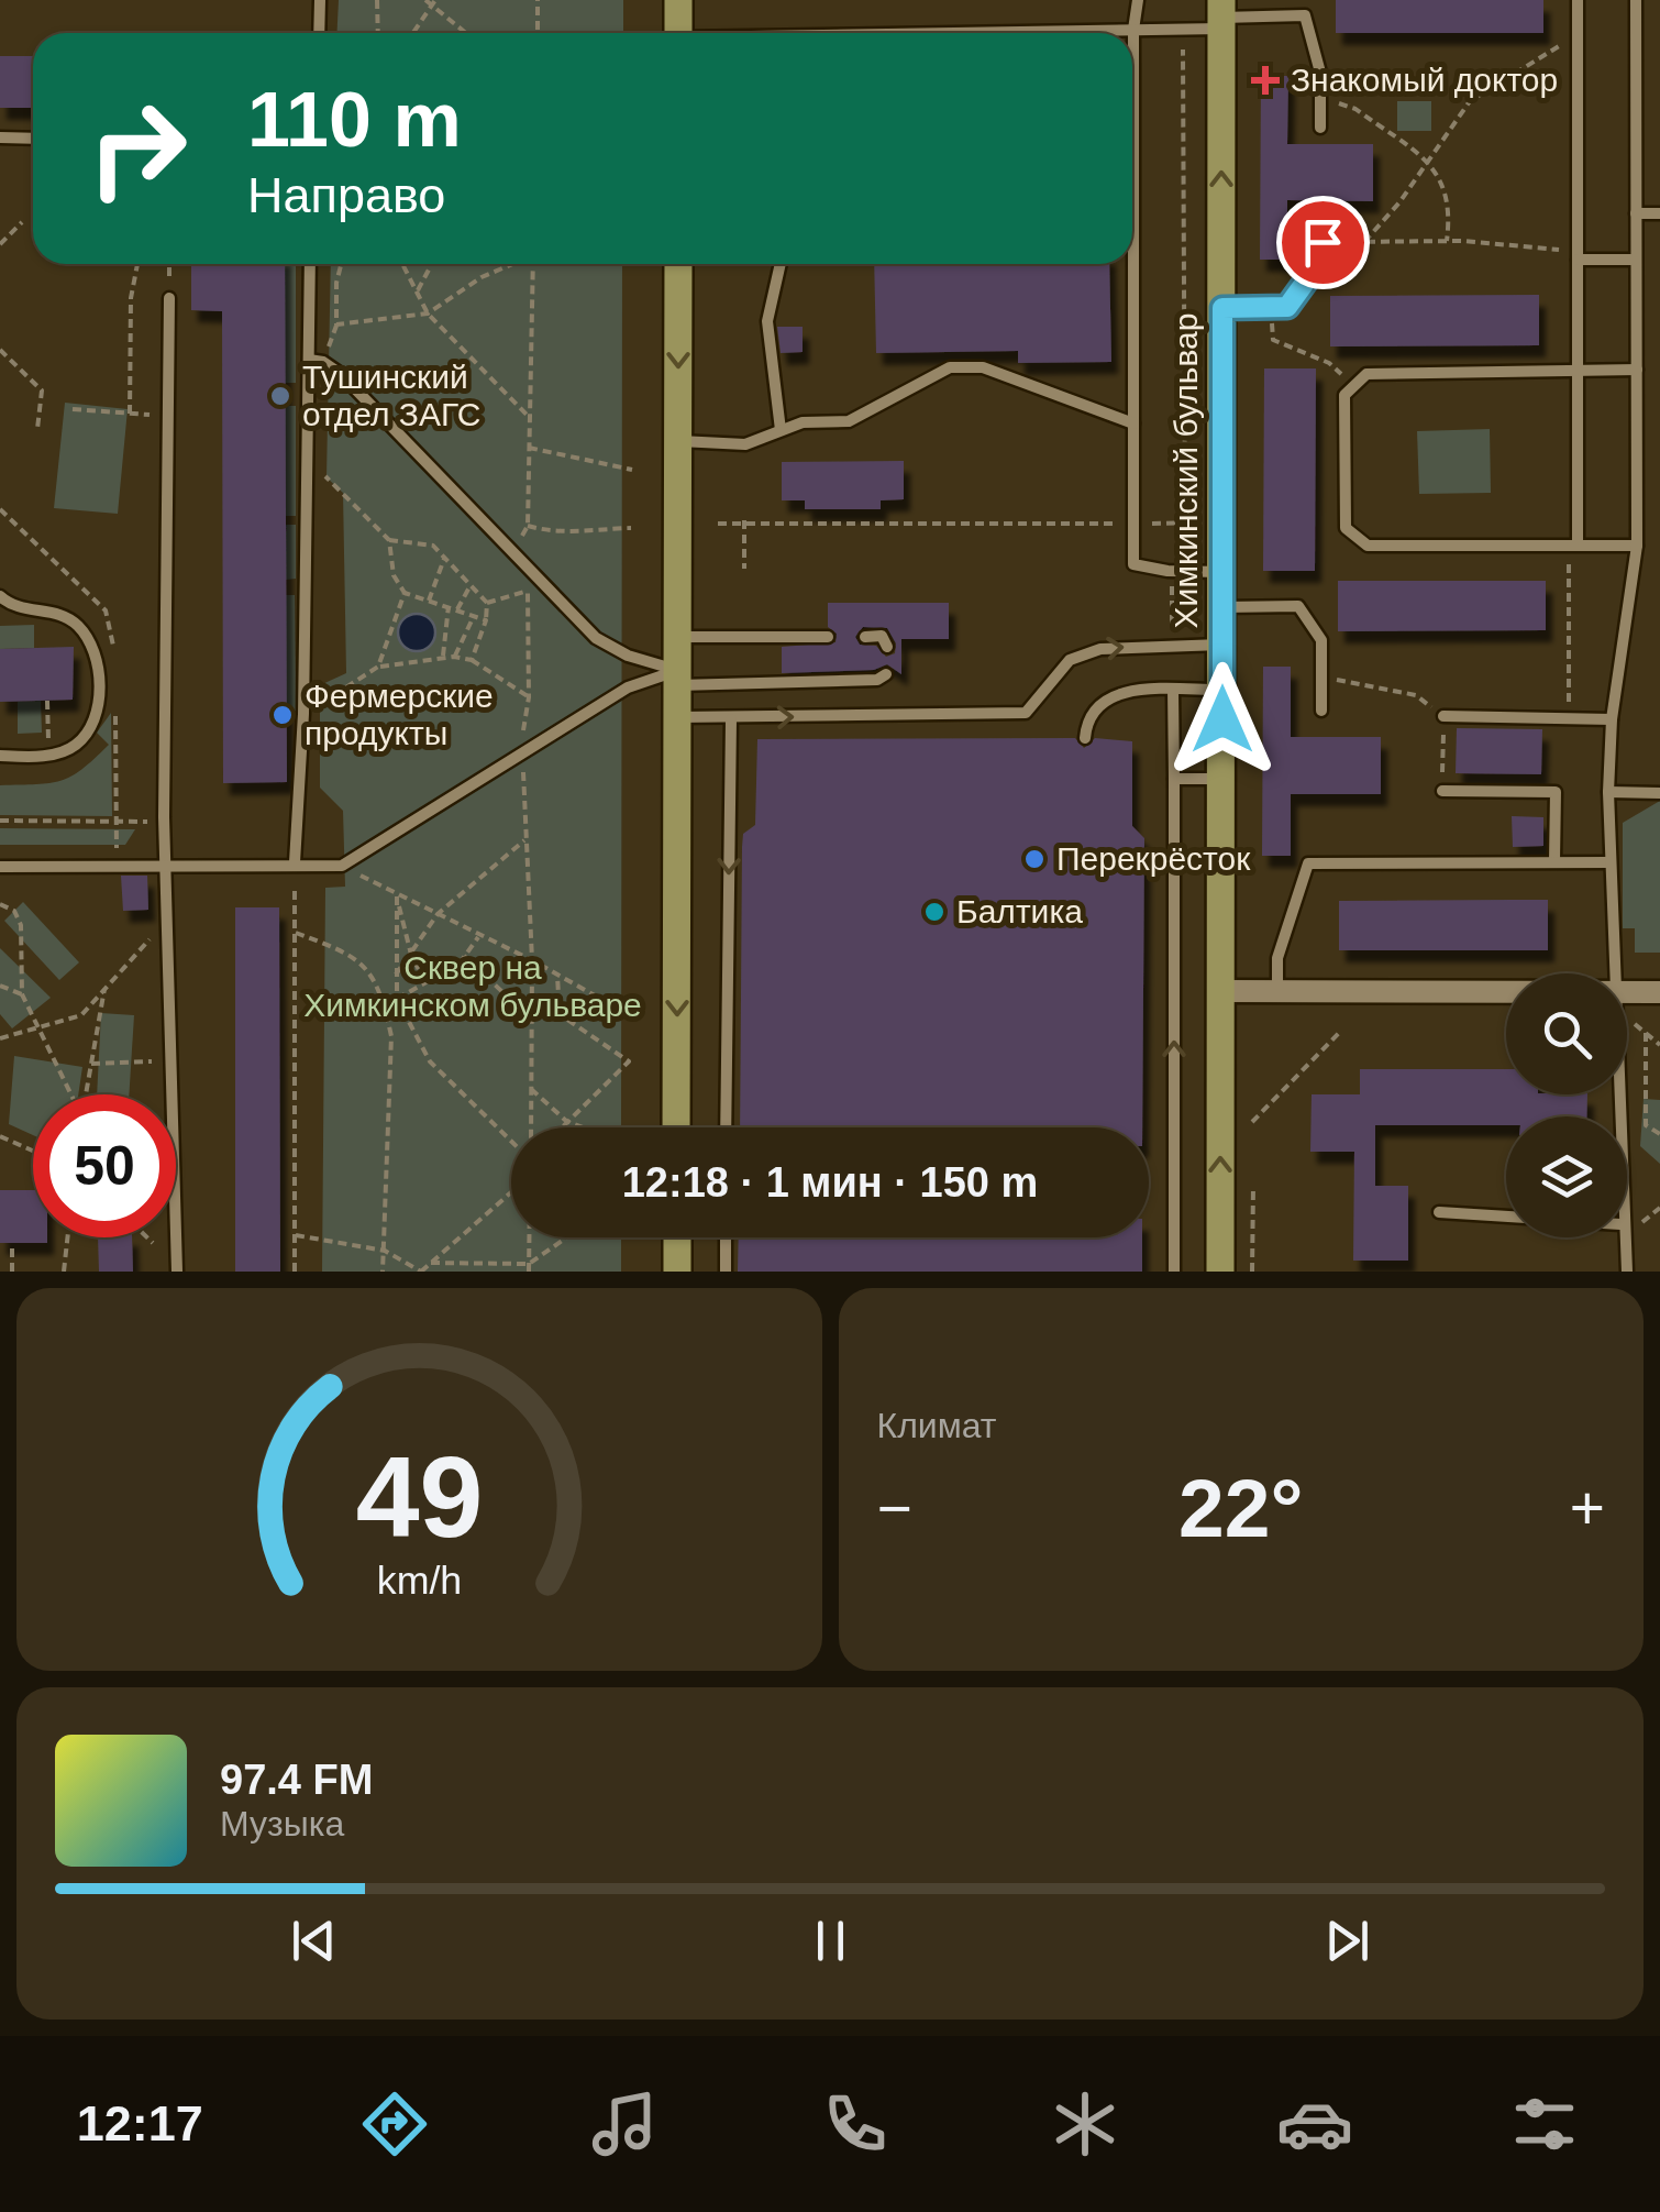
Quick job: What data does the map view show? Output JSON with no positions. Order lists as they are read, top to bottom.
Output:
{
  "streets": {
    "main road": ["Химкинский бульвар"]
  },
  "one_way": ["Химкинский бульвар"],
  "parks": ["Сквер на Химкинском бульваре"],
  "places": {
    "health": ["Знакомый доктор"],
    "other": [
      "Тушинский отдел ЗАГС",
      "Фермерские продукты",
      "Перекрёсток",
      "Балтика"
    ]
  },
  "page": {
    "turn": ["110 m", "Направо"],
    "limit": "50",
    "trip": "12:18 · 1 мин · 150 m",
    "tile": "Климат",
    "heat": ["−", "22°", "+"],
    "song": ["97.4 FM", "Музыка"],
    "tabs": "12:17",
    "gauge": ["49", "km/h"]
  }
}
